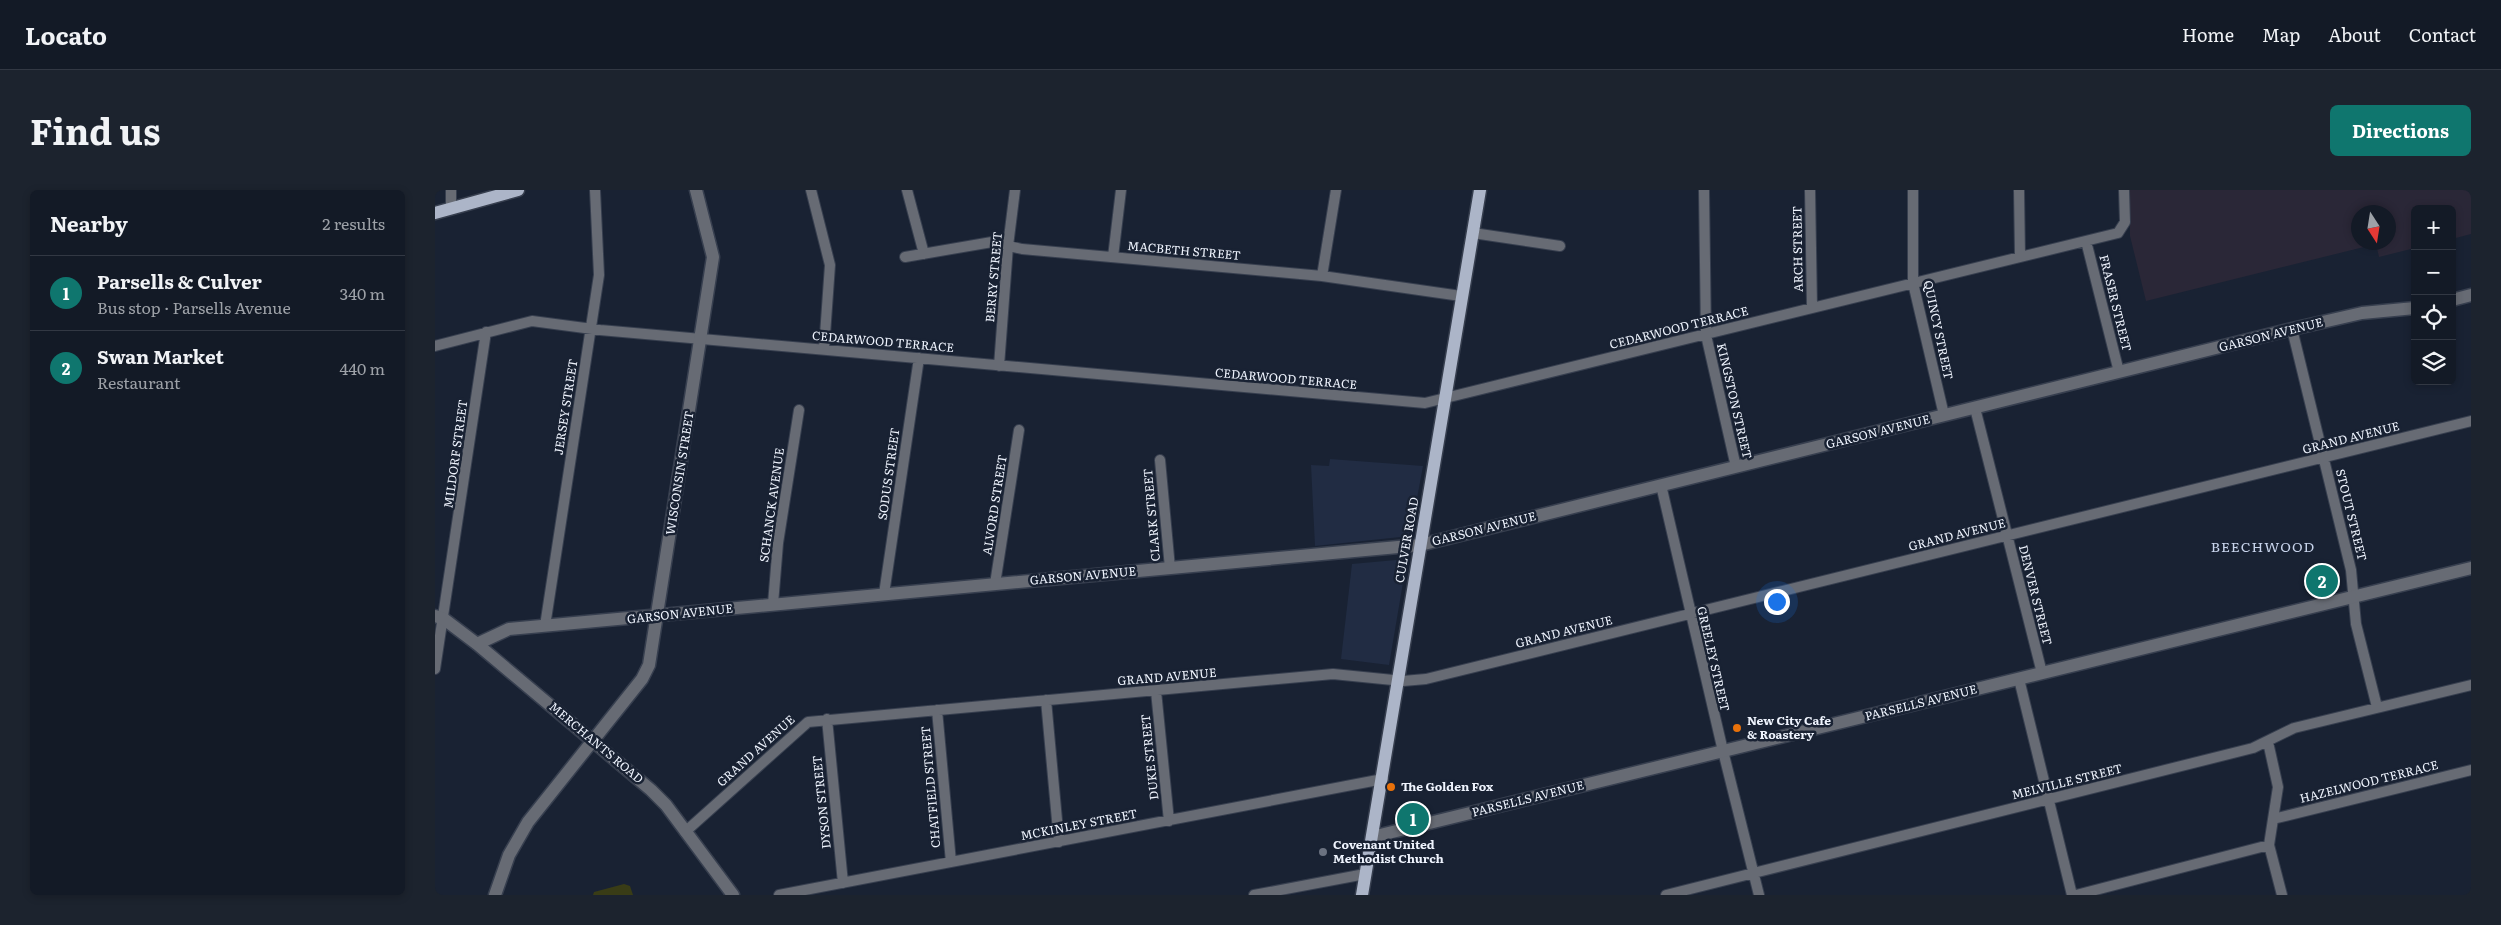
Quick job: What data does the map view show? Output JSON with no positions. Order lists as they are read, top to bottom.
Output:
{
  "streets": {
    "main road": ["CULVER ROAD"],
    "street": [
      "ARCH STREET",
      "MACBETH STREET",
      "BERRY STREET",
      "FRASER STREET",
      "CEDARWOOD TERRACE",
      "QUINCY STREET",
      "GARSON AVENUE",
      "KINGSTON STREET",
      "JERSEY STREET",
      "GRAND AVENUE",
      "MILDORF STREET",
      "WISCONSIN STREET",
      "SODUS STREET",
      "SCHANCK AVENUE",
      "ALVORD STREET",
      "CLARK STREET",
      "STOUT STREET",
      "DENVER STREET",
      "GREELEY STREET",
      "PARSELLS AVENUE",
      "MERCHANTS ROAD",
      "DUKE STREET",
      "MELVILLE STREET",
      "HAZELWOOD TERRACE",
      "CHATFIELD STREET",
      "DYSON STREET",
      "MCKINLEY STREET"
    ]
  },
  "crossings": [
    ["ARCH STREET", "CEDARWOOD TERRACE"],
    ["MACBETH STREET", "BERRY STREET"],
    ["MACBETH STREET", "CULVER ROAD"],
    ["BERRY STREET", "CEDARWOOD TERRACE"],
    ["FRASER STREET", "CEDARWOOD TERRACE"],
    ["FRASER STREET", "GARSON AVENUE"],
    ["CEDARWOOD TERRACE", "QUINCY STREET"],
    ["CEDARWOOD TERRACE", "KINGSTON STREET"],
    ["CEDARWOOD TERRACE", "JERSEY STREET"],
    ["CEDARWOOD TERRACE", "MILDORF STREET"],
    ["CEDARWOOD TERRACE", "WISCONSIN STREET"],
    ["CEDARWOOD TERRACE", "SODUS STREET"],
    ["CEDARWOOD TERRACE", "CULVER ROAD"],
    ["QUINCY STREET", "GARSON AVENUE"],
    ["GARSON AVENUE", "KINGSTON STREET"],
    ["GARSON AVENUE", "JERSEY STREET"],
    ["GARSON AVENUE", "WISCONSIN STREET"],
    ["GARSON AVENUE", "SODUS STREET"],
    ["GARSON AVENUE", "SCHANCK AVENUE"],
    ["GARSON AVENUE", "ALVORD STREET"],
    ["GARSON AVENUE", "CLARK STREET"],
    ["GARSON AVENUE", "STOUT STREET"],
    ["GARSON AVENUE", "CULVER ROAD"],
    ["GARSON AVENUE", "DENVER STREET"],
    ["GARSON AVENUE", "GREELEY STREET"],
    ["GARSON AVENUE", "MERCHANTS ROAD"],
    ["GRAND AVENUE", "STOUT STREET"],
    ["GRAND AVENUE", "CULVER ROAD"],
    ["GRAND AVENUE", "DENVER STREET"],
    ["GRAND AVENUE", "GREELEY STREET"],
    ["GRAND AVENUE", "MERCHANTS ROAD"],
    ["GRAND AVENUE", "DUKE STREET"],
    ["GRAND AVENUE", "CHATFIELD STREET"],
    ["GRAND AVENUE", "DYSON STREET"],
    ["MILDORF STREET", "MERCHANTS ROAD"],
    ["WISCONSIN STREET", "MERCHANTS ROAD"],
    ["STOUT STREET", "PARSELLS AVENUE"],
    ["STOUT STREET", "MELVILLE STREET"],
    ["CULVER ROAD", "PARSELLS AVENUE"],
    ["CULVER ROAD", "MCKINLEY STREET"],
    ["DENVER STREET", "PARSELLS AVENUE"],
    ["GREELEY STREET", "PARSELLS AVENUE"],
    ["GREELEY STREET", "MELVILLE STREET"],
    ["DUKE STREET", "MCKINLEY STREET"],
    ["CHATFIELD STREET", "MCKINLEY STREET"],
    ["DYSON STREET", "MCKINLEY STREET"]
  ],
  "districts": ["BEECHWOOD"],
  "places": ["New City Cafe & Roastery", "The Golden Fox", "Covenant United Methodist Church"],
  "north": "bottom",
  "page": {
    "header": "Locato",
    "nav": [
      "Home",
      "Map",
      "About",
      "Contact"
    ],
    "title": "Find us",
    "buttons": "Directions",
    "heading": ["Nearby", "2 results"],
    "map_buttons": ["+", "−"],
    "list": [
      {
        "mark": "1",
        "name": "Parsells & Culver",
        "note": "Bus stop · Parsells Avenue",
        "value": "340 m"
      },
      {
        "mark": "2",
        "name": "Swan Market",
        "note": "Restaurant",
        "value": "440 m"
      }
    ],
    "pins": ["2", "1"]
  }
}
